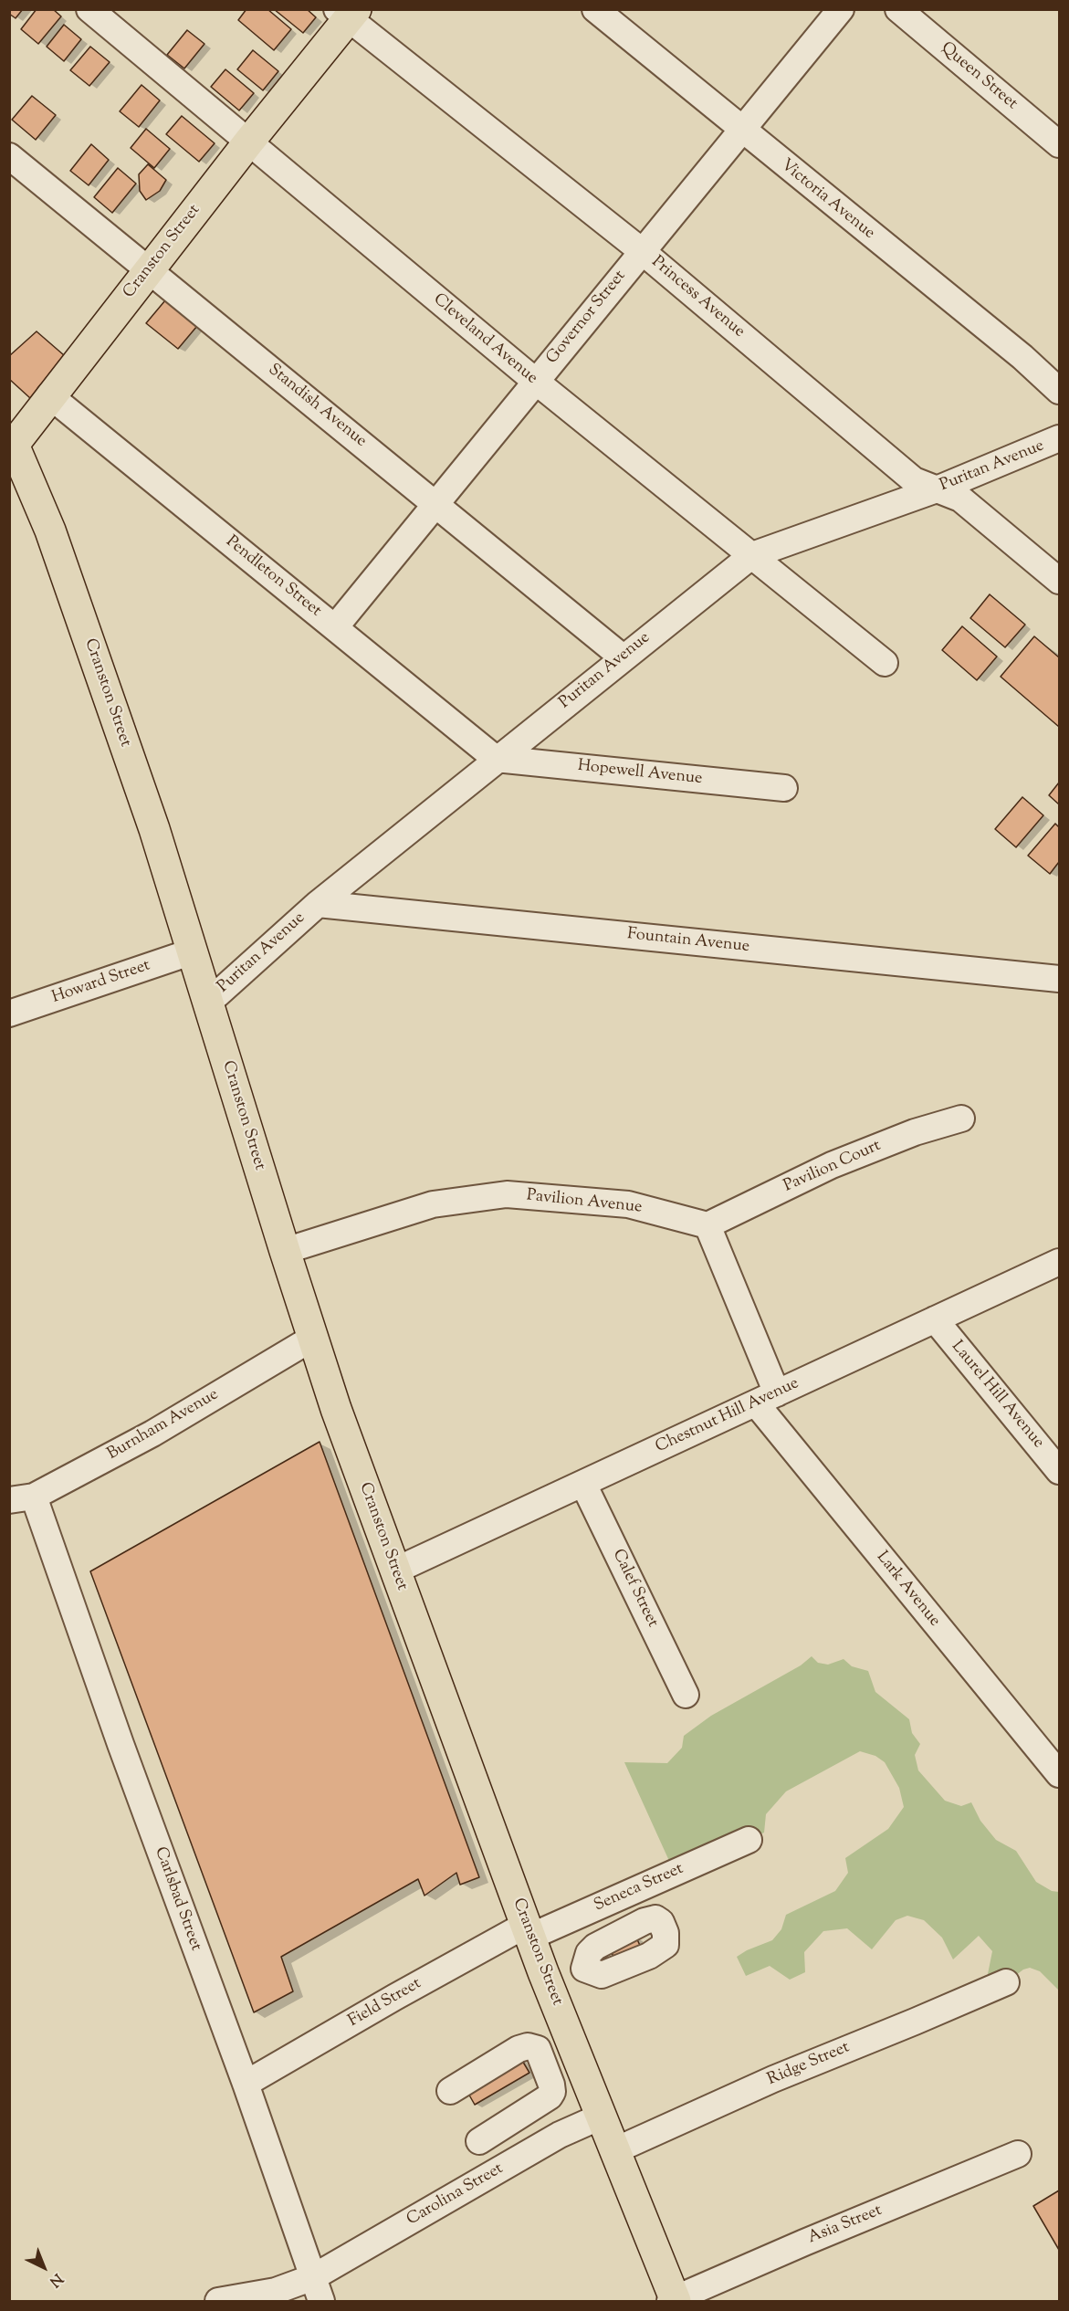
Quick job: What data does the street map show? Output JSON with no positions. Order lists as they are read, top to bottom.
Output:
{
  "streets": {
    "main road": ["Cranston Street"],
    "street": [
      "Queen Street",
      "Victoria Avenue",
      "Princess Avenue",
      "Governor Street",
      "Cleveland Avenue",
      "Standish Avenue",
      "Puritan Avenue",
      "Pendleton Street",
      "Hopewell Avenue",
      "Fountain Avenue",
      "Howard Street",
      "Pavilion Court",
      "Pavilion Avenue",
      "Laurel Hill Avenue",
      "Chestnut Hill Avenue",
      "Burnham Avenue",
      "Calef Street",
      "Lark Avenue",
      "Seneca Street",
      "Carlsbad Street",
      "Field Street",
      "Ridge Street",
      "Carolina Street",
      "Asia Street"
    ]
  },
  "crossings": [
    ["Victoria Avenue", "Governor Street"],
    ["Cranston Street", "Princess Avenue"],
    ["Cranston Street", "Cleveland Avenue"],
    ["Cranston Street", "Standish Avenue"],
    ["Cranston Street", "Puritan Avenue"],
    ["Cranston Street", "Pendleton Street"],
    ["Cranston Street", "Howard Street"],
    ["Cranston Street", "Pavilion Avenue"],
    ["Cranston Street", "Chestnut Hill Avenue"],
    ["Cranston Street", "Burnham Avenue"],
    ["Cranston Street", "Seneca Street"],
    ["Cranston Street", "Field Street"],
    ["Cranston Street", "Ridge Street"],
    ["Cranston Street", "Carolina Street"],
    ["Cranston Street", "Asia Street"],
    ["Princess Avenue", "Governor Street"],
    ["Princess Avenue", "Puritan Avenue"],
    ["Governor Street", "Cleveland Avenue"],
    ["Governor Street", "Standish Avenue"],
    ["Governor Street", "Pendleton Street"],
    ["Cleveland Avenue", "Puritan Avenue"],
    ["Standish Avenue", "Puritan Avenue"],
    ["Puritan Avenue", "Pendleton Street"],
    ["Puritan Avenue", "Hopewell Avenue"],
    ["Puritan Avenue", "Fountain Avenue"],
    ["Pendleton Street", "Hopewell Avenue"],
    ["Pavilion Court", "Pavilion Avenue"],
    ["Laurel Hill Avenue", "Chestnut Hill Avenue"],
    ["Chestnut Hill Avenue", "Calef Street"],
    ["Chestnut Hill Avenue", "Lark Avenue"],
    ["Burnham Avenue", "Carlsbad Street"],
    ["Seneca Street", "Field Street"],
    ["Carlsbad Street", "Field Street"],
    ["Carlsbad Street", "Carolina Street"]
  ],
  "north": "bottom right"
}
